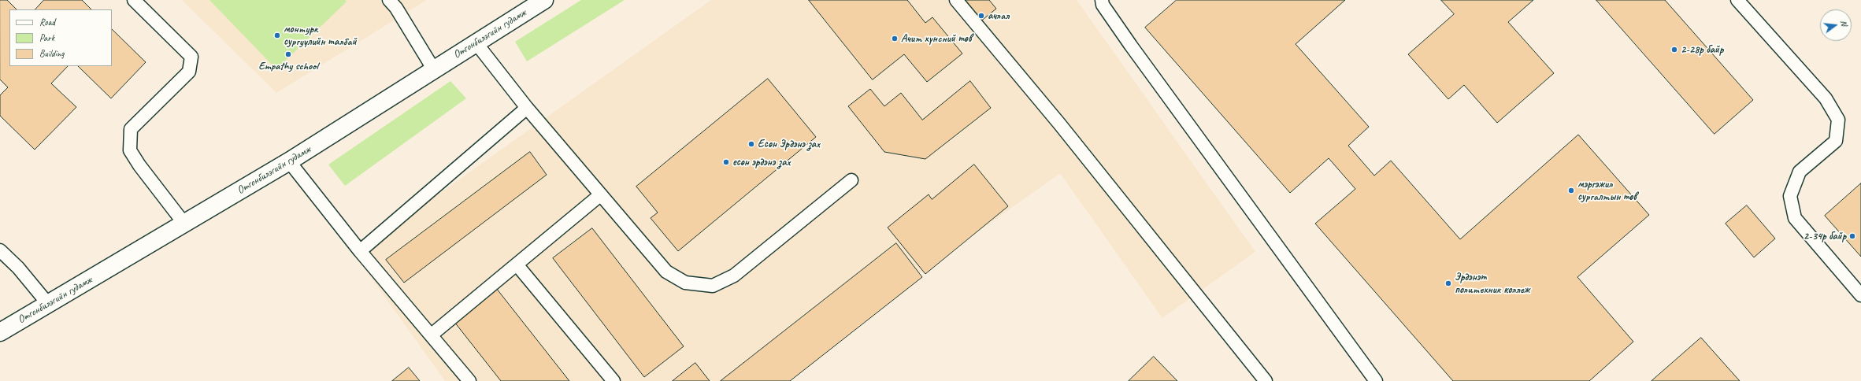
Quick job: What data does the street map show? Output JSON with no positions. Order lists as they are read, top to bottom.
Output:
{
  "streets": {
    "street": ["Отгонбилэгийн гудамж"]
  },
  "places": [
    "ачлал",
    "монтурк сургуулийн талбай",
    "Ачит хүнсний төв",
    "2-28р байр",
    "Empathy school",
    "Есөн Эрдэнэ зах",
    "есөн эрдэнэ зах",
    "мэргэжил сургалтын төв",
    "2-34р байр",
    "Эрдэнэт политехник коллеж"
  ],
  "legend": ["Road", "Park", "Building"],
  "north": "right"
}
